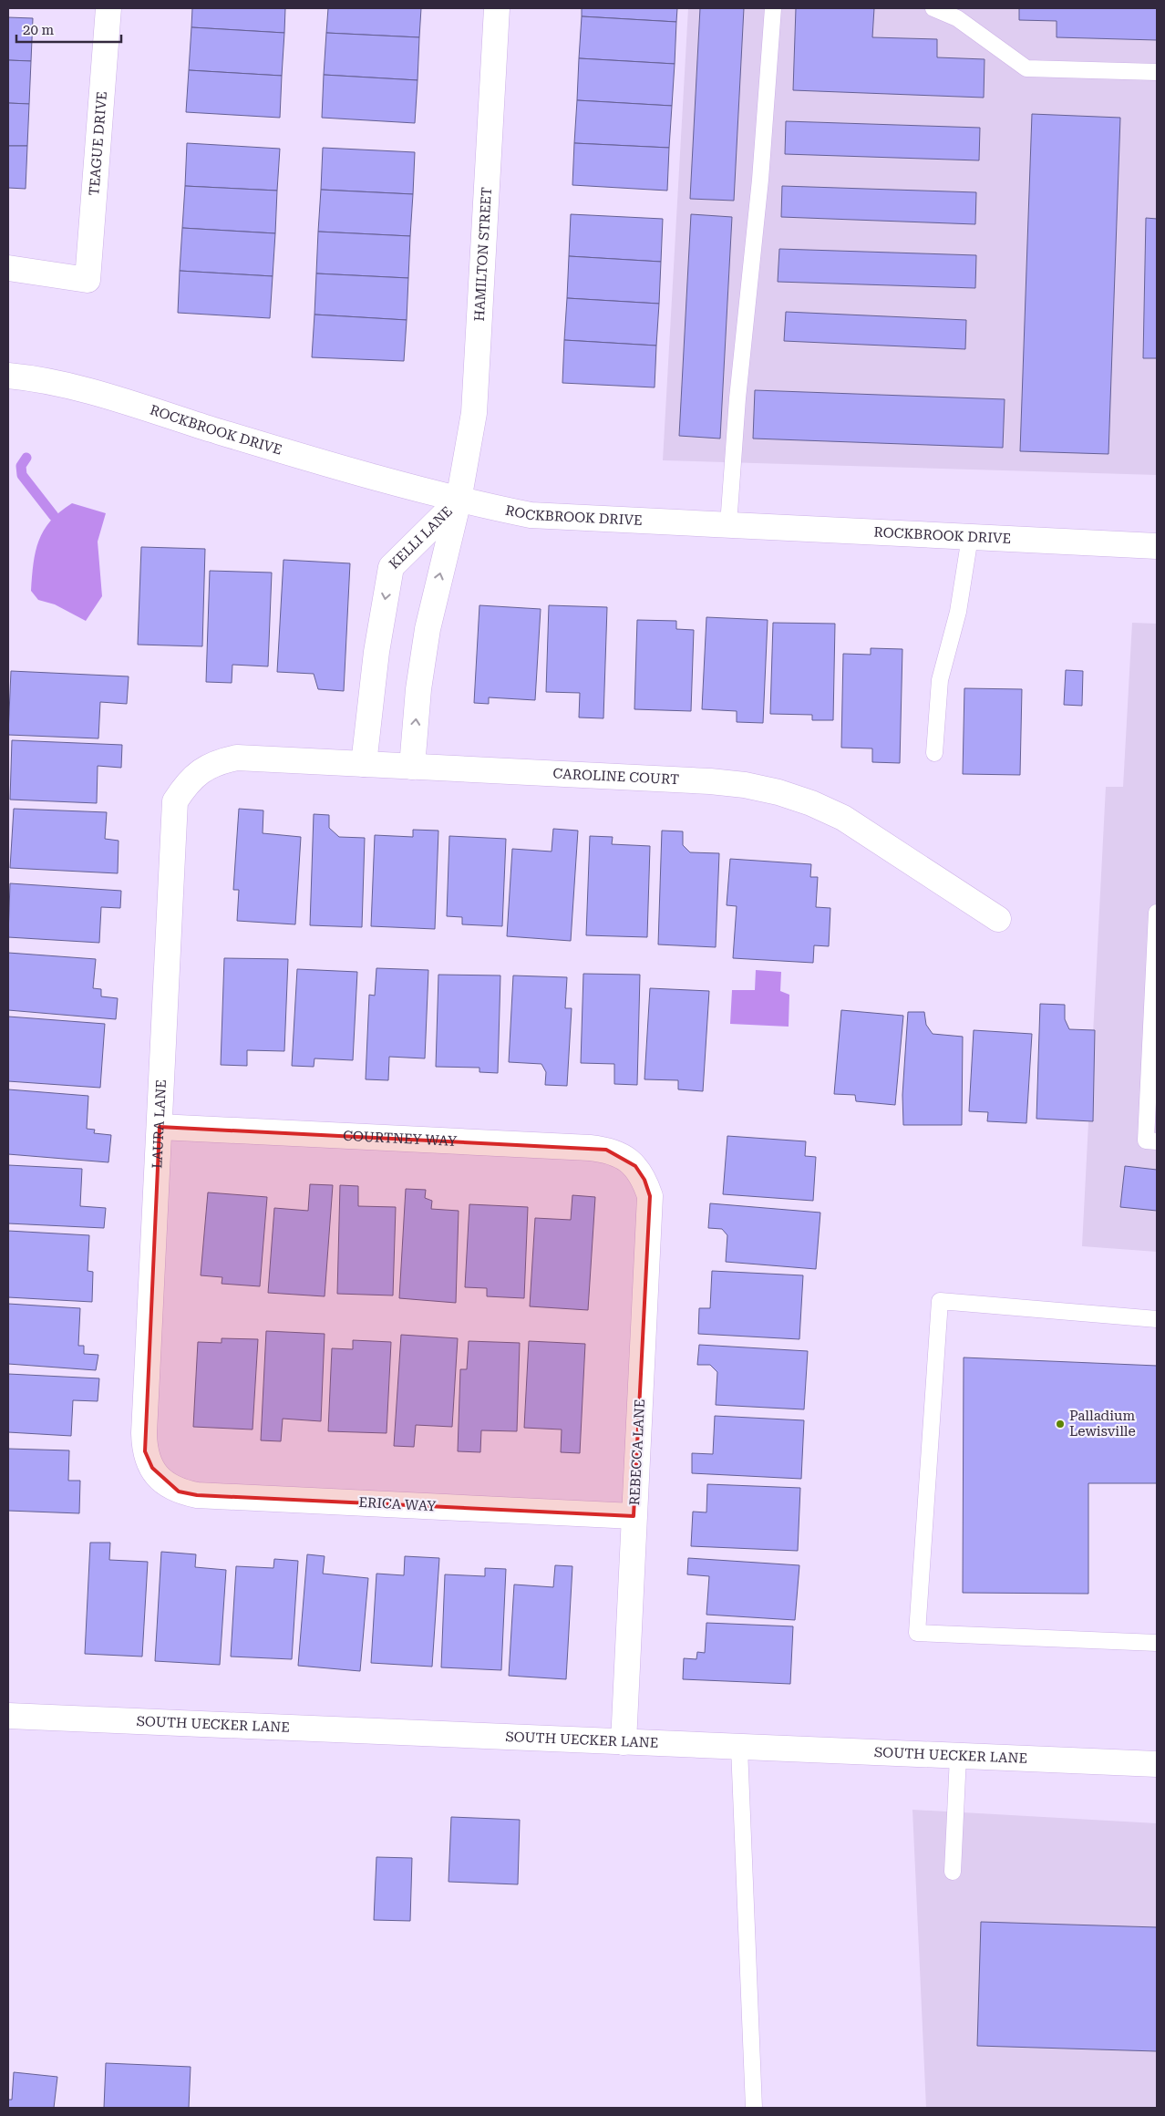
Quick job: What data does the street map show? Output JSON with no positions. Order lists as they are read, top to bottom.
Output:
{
  "streets": {
    "street": [
      "TEAGUE DRIVE",
      "HAMILTON STREET",
      "ROCKBROOK DRIVE",
      "KELLI LANE",
      "CAROLINE COURT",
      "LAURA LANE",
      "COURTNEY WAY",
      "REBECCA LANE",
      "ERICA WAY",
      "SOUTH UECKER LANE"
    ]
  },
  "crossings": [
    ["HAMILTON STREET", "ROCKBROOK DRIVE"],
    ["HAMILTON STREET", "KELLI LANE"],
    ["ROCKBROOK DRIVE", "KELLI LANE"],
    ["KELLI LANE", "CAROLINE COURT"],
    ["CAROLINE COURT", "LAURA LANE"],
    ["LAURA LANE", "COURTNEY WAY"],
    ["LAURA LANE", "ERICA WAY"],
    ["COURTNEY WAY", "REBECCA LANE"],
    ["REBECCA LANE", "ERICA WAY"],
    ["REBECCA LANE", "SOUTH UECKER LANE"]
  ],
  "places": ["Palladium Lewisville"],
  "scale_bar": "20 m"
}
